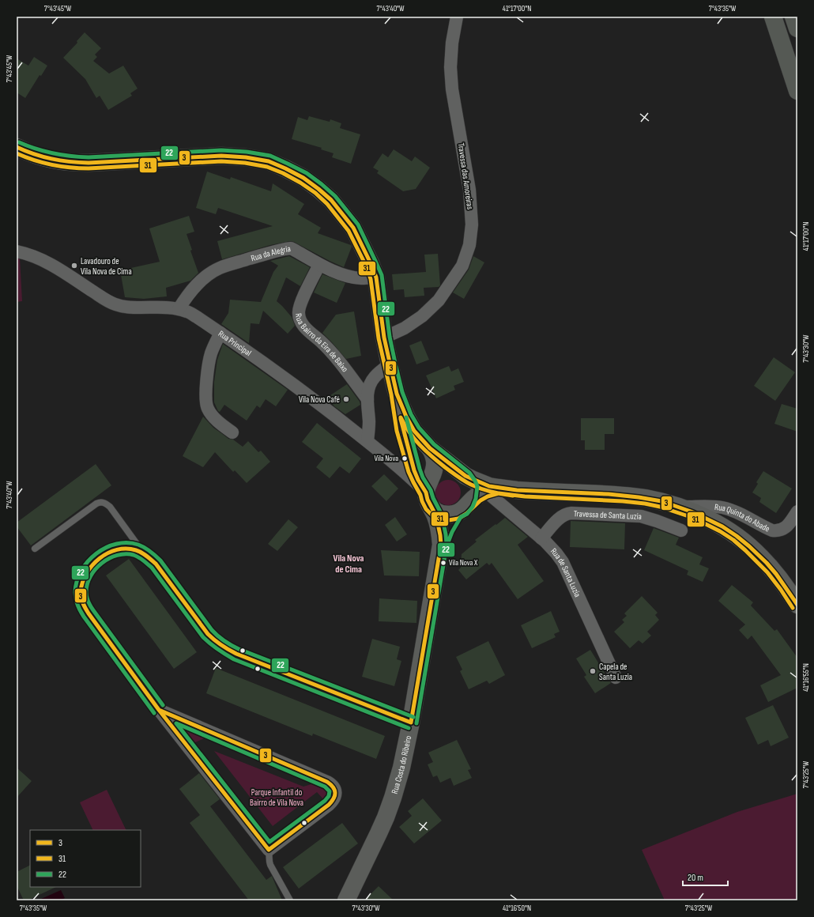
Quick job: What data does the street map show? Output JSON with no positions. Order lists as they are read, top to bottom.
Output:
{
  "streets": {
    "main road": ["Rua Costa do Ribeiro"],
    "street": [
      "Travessa das Amoreiras",
      "Rua da Alegria",
      "Rua Bairro da Eira de Baixo",
      "Rua Principal",
      "Travessa de Santa Luzia",
      "Rua Quinta do Abade",
      "Rua de Santa Luzia"
    ]
  },
  "crossings": [
    ["Rua da Alegria", "Rua Bairro da Eira de Baixo"],
    ["Rua da Alegria", "Rua Principal"],
    ["Travessa de Santa Luzia", "Rua de Santa Luzia"]
  ],
  "districts": ["Vila Nova de Cima"],
  "parks": ["Parque Infantil do Bairro de Vila Nova"],
  "places": [
    "Lavadouro de Vila Nova de Cima",
    "Vila Nova Café",
    "Vila Nova",
    "Vila Nova X",
    "Capela de Santa Luzia"
  ],
  "lines": ["transit line 22", "transit line 3", "transit line 31"],
  "legend": ["3", "31", "22"],
  "scale_bar": "20 m",
  "coordinates": [
    "7°43'45\"W",
    "7°43'40\"W",
    "41°17'00\"N",
    "7°43'35\"W",
    "7°43'30\"W",
    "41°16'55\"N",
    "7°43'25\"W",
    "41°16'50\"N"
  ]
}
